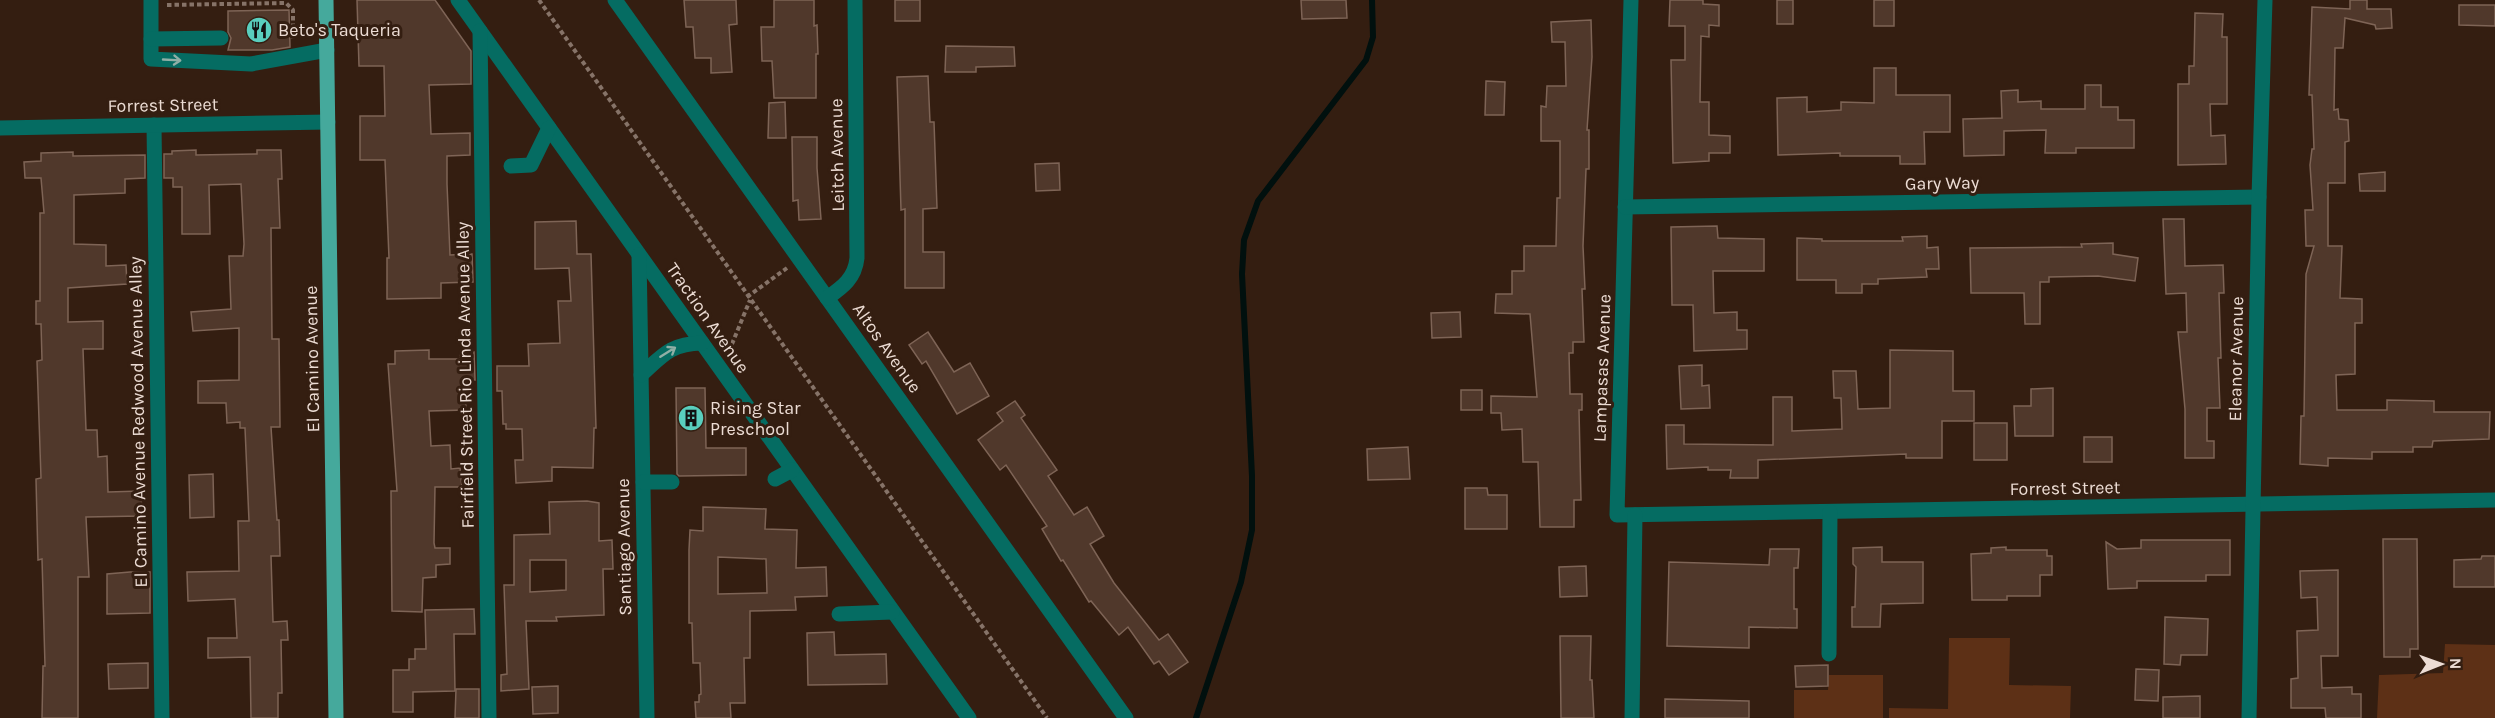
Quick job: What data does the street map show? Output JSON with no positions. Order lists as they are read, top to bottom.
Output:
{
  "streets": {
    "main road": ["El Camino Avenue"],
    "street": [
      "Forrest Street",
      "Leitch Avenue",
      "Gary Way",
      "Traction Avenue",
      "Altos Avenue",
      "Eleanor Avenue",
      "Lampasas Avenue",
      "Fairfield Street Rio Linda Avenue Alley",
      "El Camino Avenue Redwood Avenue Alley",
      "Santiago Avenue"
    ]
  },
  "crossings": [
    ["Forrest Street", "El Camino Avenue"],
    ["Forrest Street", "Eleanor Avenue"],
    ["Forrest Street", "Lampasas Avenue"],
    ["Forrest Street", "El Camino Avenue Redwood Avenue Alley"],
    ["Leitch Avenue", "Altos Avenue"],
    ["Gary Way", "Eleanor Avenue"],
    ["Gary Way", "Lampasas Avenue"],
    ["Traction Avenue", "Fairfield Street Rio Linda Avenue Alley"],
    ["Traction Avenue", "Santiago Avenue"]
  ],
  "places": {
    "restaurant": ["Beto's Taqueria"],
    "building": ["Rising Star Preschool"]
  },
  "north": "right"
}
